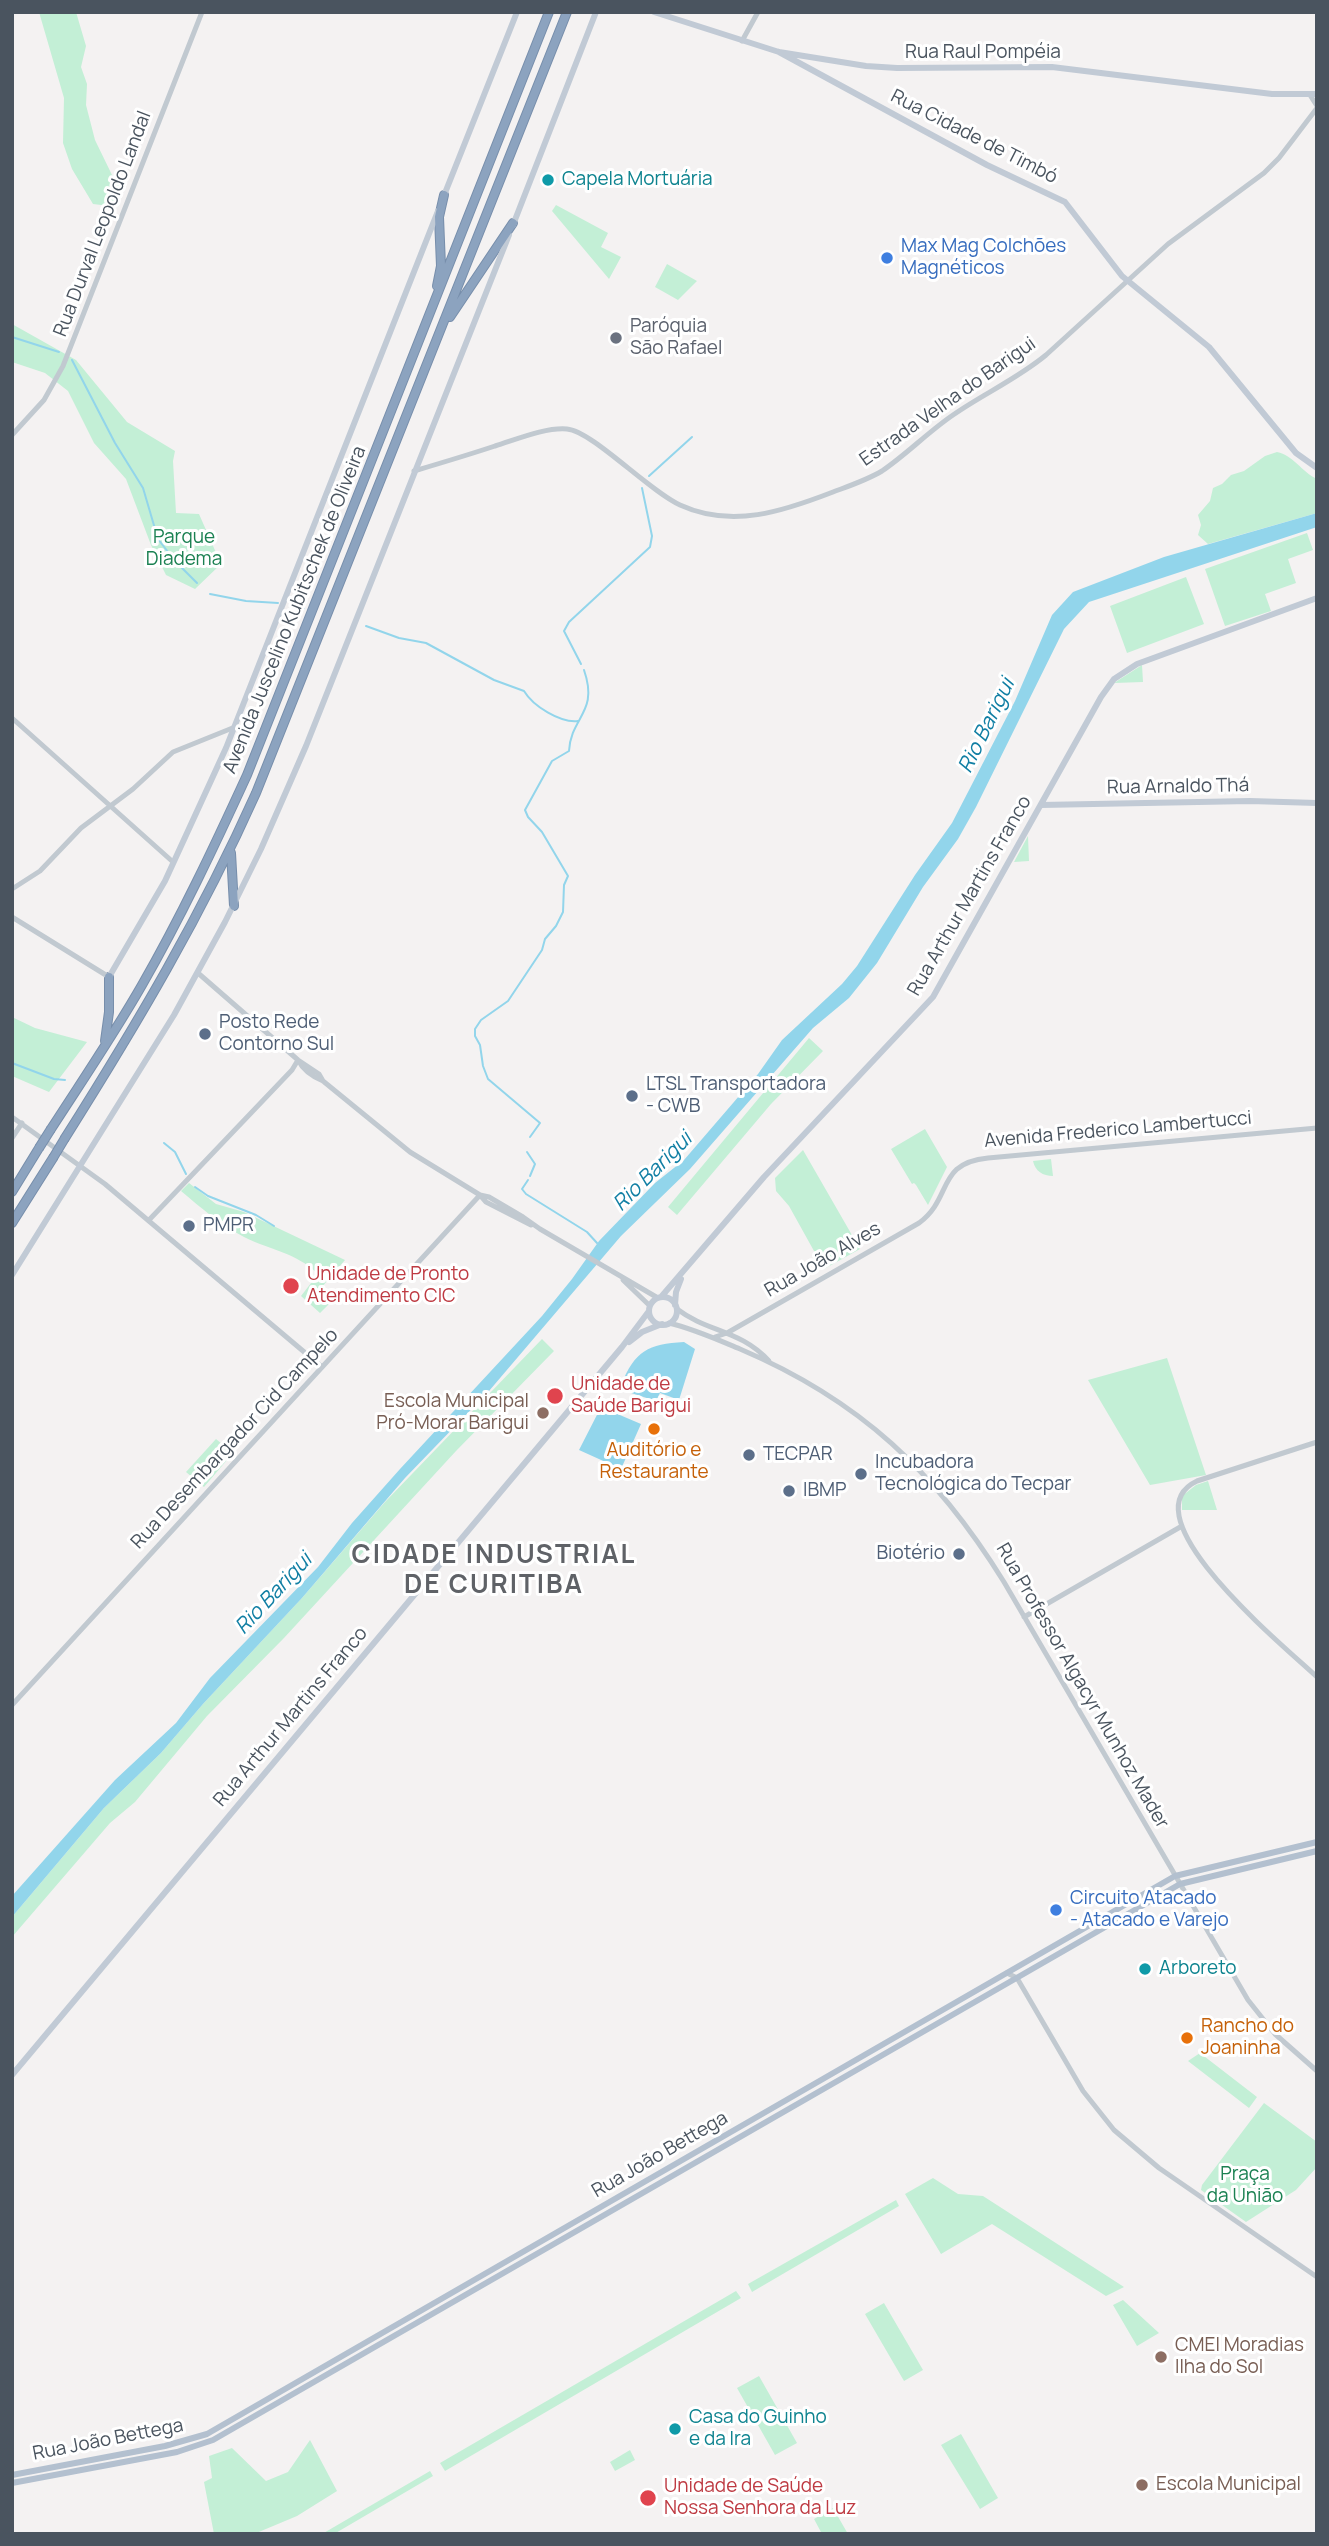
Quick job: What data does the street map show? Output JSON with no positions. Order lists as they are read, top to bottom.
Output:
{
  "streets": {
    "highway": ["Avenida Juscelino Kubitschek de Oliveira"],
    "main road": [
      "Rua Raul Pompéia",
      "Rua Cidade de Timbó",
      "Rua Arnaldo Thá",
      "Rua Arthur Martins Franco",
      "Rua João Bettega"
    ],
    "street": [
      "Rua Durval Leopoldo Landal",
      "Estrada Velha do Barigui",
      "Avenida Frederico Lambertucci",
      "Rua João Alves",
      "Rua Desembargador Cid Campelo",
      "Rua Professor Algacyr Munhoz Mader"
    ]
  },
  "crossings": [
    ["Rua Raul Pompéia", "Rua Cidade de Timbó"],
    ["Rua Cidade de Timbó", "Estrada Velha do Barigui"],
    ["Rua Arnaldo Thá", "Rua Arthur Martins Franco"],
    ["Rua Arthur Martins Franco", "Rua Professor Algacyr Munhoz Mader"],
    ["Avenida Frederico Lambertucci", "Rua João Alves"],
    ["Rua João Alves", "Rua Professor Algacyr Munhoz Mader"],
    ["Rua Professor Algacyr Munhoz Mader", "Rua João Bettega"]
  ],
  "districts": ["CIDADE INDUSTRIAL DE CURITIBA"],
  "water": ["Rio Barigui"],
  "parks": ["Parque Diadema", "Praça da União"],
  "places": [
    "Capela Mortuária",
    "Max Mag Colchões Magnéticos",
    "Paróquia São Rafael",
    "Posto Rede Contorno Sul",
    "LTSL Transportadora - CWB",
    "PMPR",
    "Unidade de Pronto Atendimento CIC",
    "Unidade de Saúde Barigui",
    "Escola Municipal Pró-Morar Barigui",
    "Auditório e Restaurante",
    "TECPAR",
    "Incubadora Tecnológica do Tecpar",
    "IBMP",
    "Biotério",
    "Circuito Atacado - Atacado e Varejo",
    "Arboreto",
    "Rancho do Joaninha",
    "CMEI Moradias Ilha do Sol",
    "Casa do Guinho e da Ira",
    "Escola Municipal",
    "Unidade de Saúde Nossa Senhora da Luz"
  ]
}
